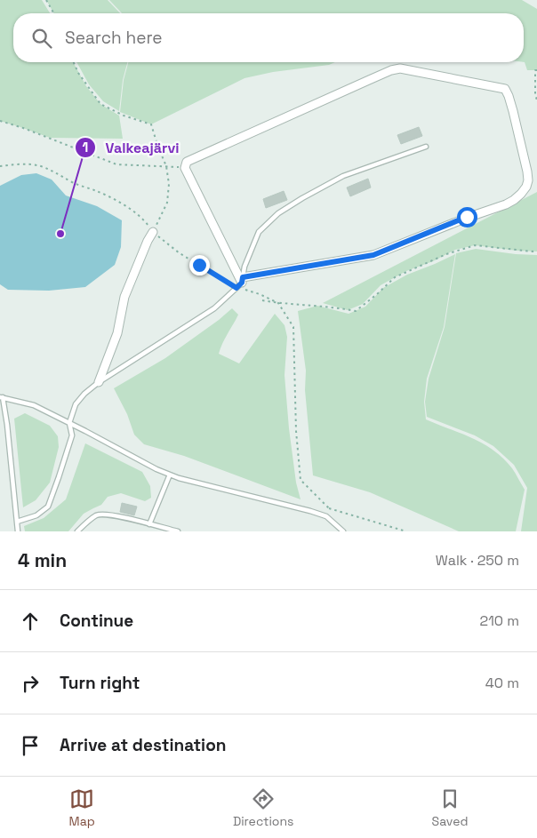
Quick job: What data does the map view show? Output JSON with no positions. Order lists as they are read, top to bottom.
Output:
{
  "places": ["Valkeajärvi"],
  "page": {
    "search": "Search here",
    "heading": ["4 min", "Walk · 250 m"],
    "list": [
      ["Continue", "210 m"],
      ["Turn right", "40 m"],
      "Arrive at destination"
    ],
    "nav": ["Map", "Directions", "Saved"]
  }
}
